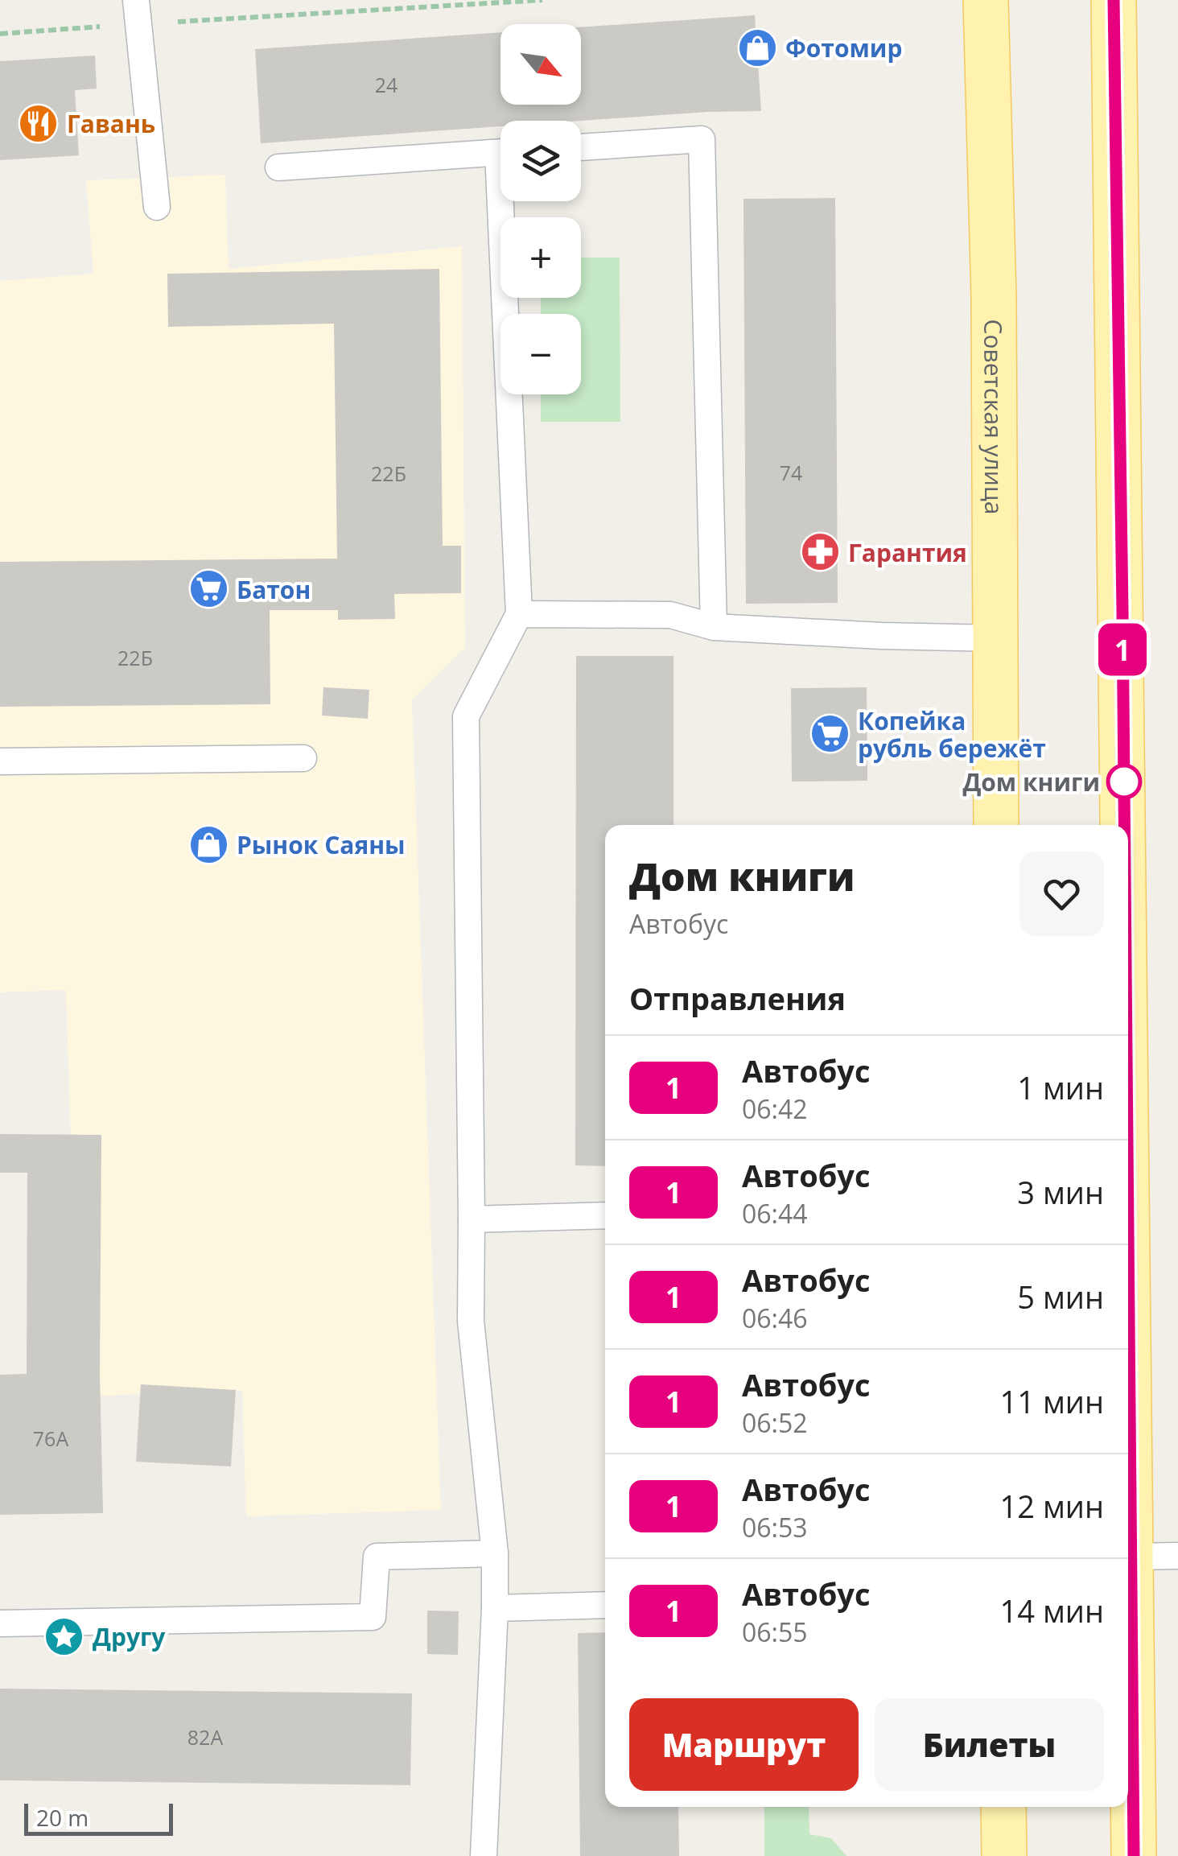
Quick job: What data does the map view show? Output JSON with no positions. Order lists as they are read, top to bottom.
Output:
{
  "streets": {
    "main road": ["Советская улица"]
  },
  "places": {
    "shop": ["Фотомир", "Рынок Саяны"],
    "restaurant": ["Гавань"],
    "pharmacy": ["Гарантия"],
    "supermarket": ["Батон", "Копейка рубль бережёт"],
    "other": ["Дом книги"],
    "place": ["Другу"]
  },
  "lines": ["bus line 1"],
  "house_numbers": [
    "24",
    "74",
    "22Б",
    "22Б",
    "76А",
    "82А"
  ],
  "scale_bar": "20 m",
  "north": "bottom right",
  "page": {
    "on_map": "1",
    "map_buttons": ["+", "−"],
    "heading": [
      ["Дом книги", "Автобус"],
      "Отправления"
    ],
    "list": [
      {
        "mark": "1",
        "name": "Автобус",
        "note": "06:42",
        "value": "1 мин"
      },
      {
        "mark": "1",
        "name": "Автобус",
        "note": "06:44",
        "value": "3 мин"
      },
      {
        "mark": "1",
        "name": "Автобус",
        "note": "06:46",
        "value": "5 мин"
      },
      {
        "mark": "1",
        "name": "Автобус",
        "note": "06:52",
        "value": "11 мин"
      },
      {
        "mark": "1",
        "name": "Автобус",
        "note": "06:53",
        "value": "12 мин"
      },
      {
        "mark": "1",
        "name": "Автобус",
        "note": "06:55",
        "value": "14 мин"
      }
    ],
    "buttons": ["Маршрут", "Билеты"],
    "scale": "20 m"
  }
}
